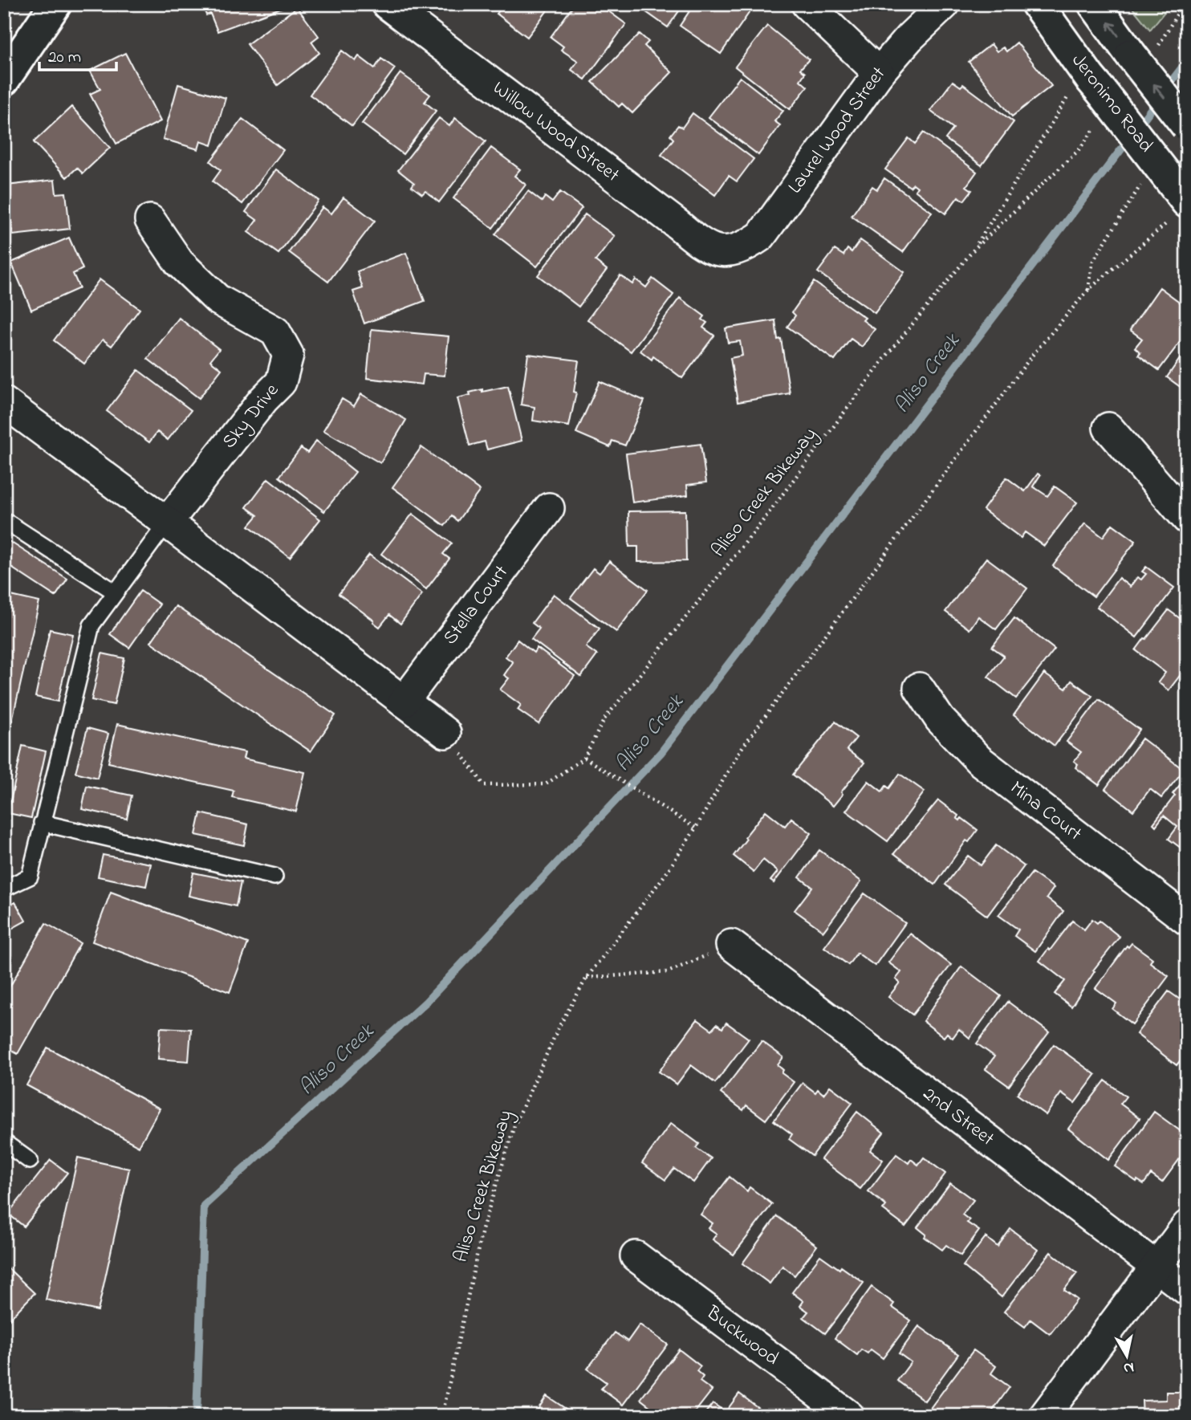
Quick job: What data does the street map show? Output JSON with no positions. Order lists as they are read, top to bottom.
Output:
{
  "streets": {
    "main road": ["Jeronimo Road"],
    "street": [
      "Laurel Wood Street",
      "Willow Wood Street",
      "Sky Drive",
      "Stella Court",
      "Mina Court",
      "2nd Street",
      "Buckwood"
    ],
    "path": ["Aliso Creek Bikeway"]
  },
  "crossings": [
    ["Jeronimo Road", "Aliso Creek Bikeway"],
    ["Laurel Wood Street", "Willow Wood Street"]
  ],
  "water": ["Aliso Creek"],
  "scale_bar": "20 m",
  "north": "bottom"
}
